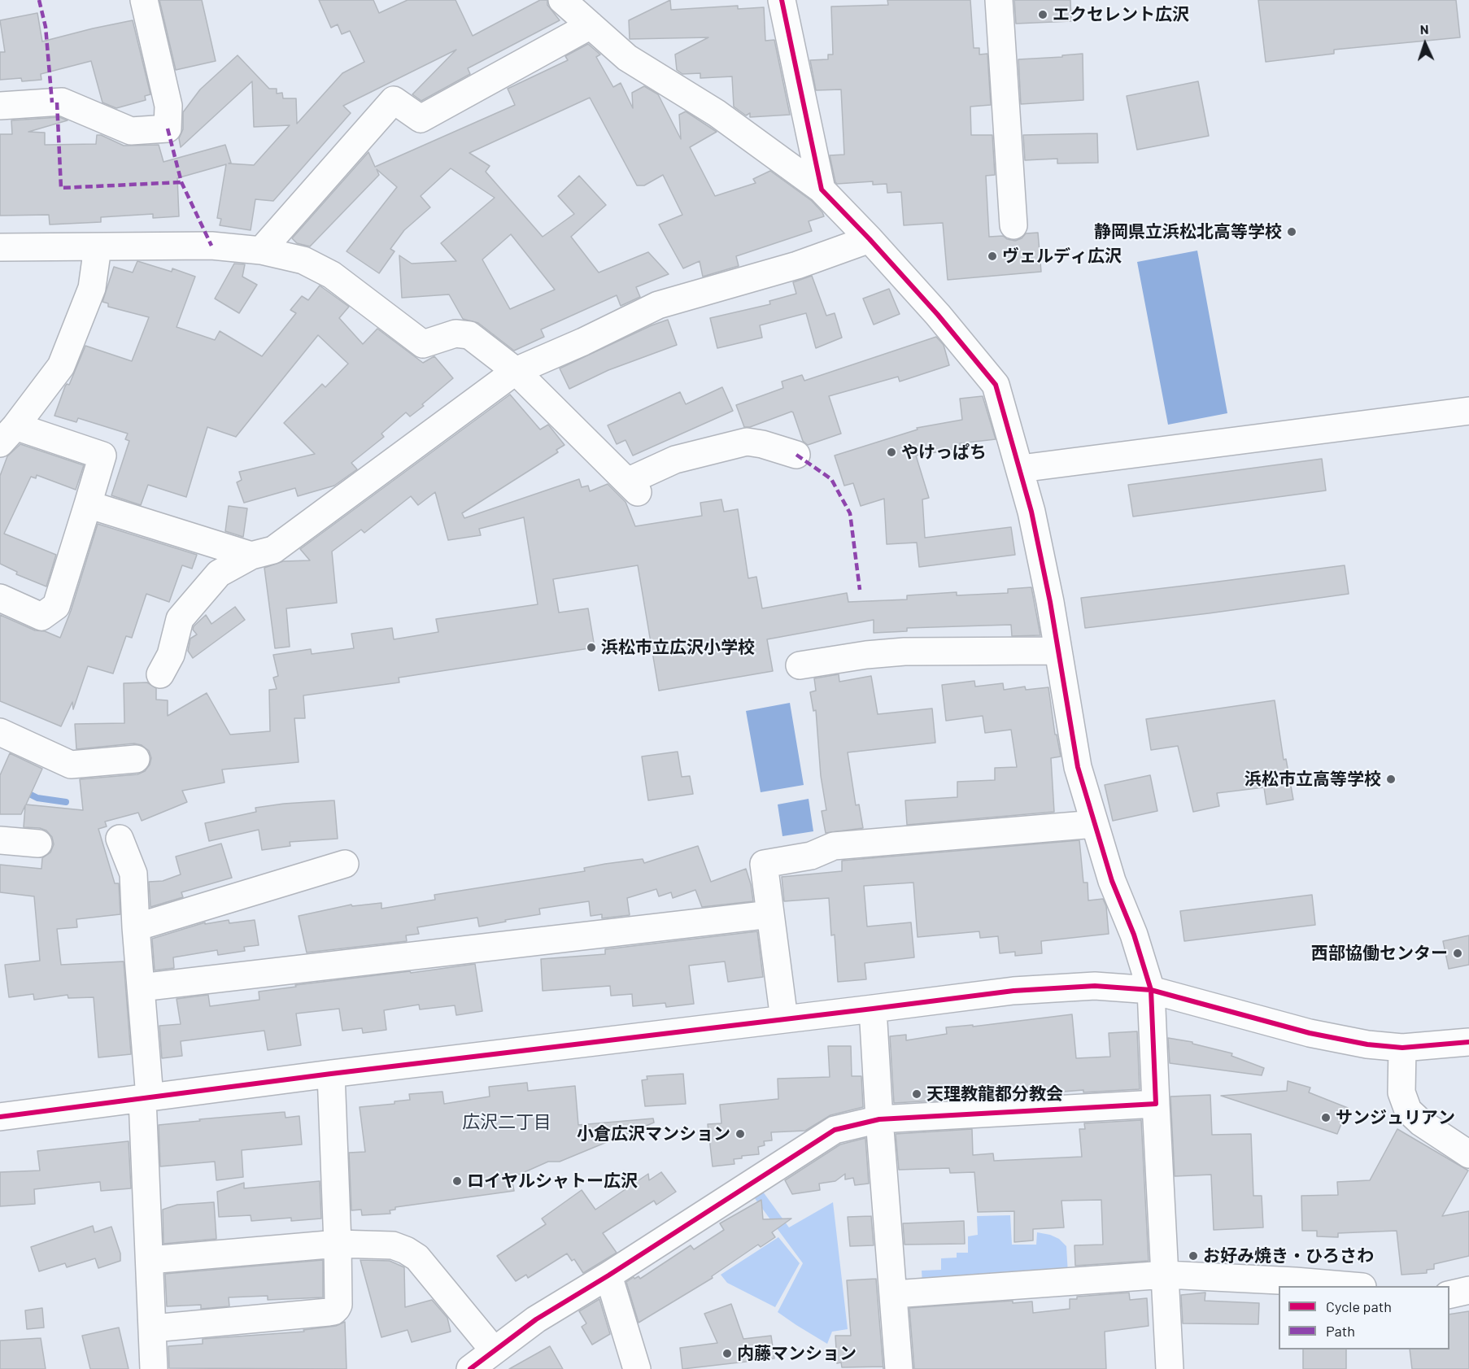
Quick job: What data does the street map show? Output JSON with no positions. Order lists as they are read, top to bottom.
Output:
{
  "districts": ["広沢二丁目"],
  "places": [
    "エクセレント広沢",
    "静岡県立浜松北高等学校",
    "ヴェルディ広沢",
    "やけっぱち",
    "浜松市立広沢小学校",
    "浜松市立高等学校",
    "西部協働センター",
    "天理教龍都分教会",
    "サンジュリアン",
    "小倉広沢マンション",
    "ロイヤルシャトー広沢",
    "お好み焼き・ひろさわ",
    "内藤マンション"
  ],
  "legend": ["Cycle path", "Path"],
  "north": "top"
}
